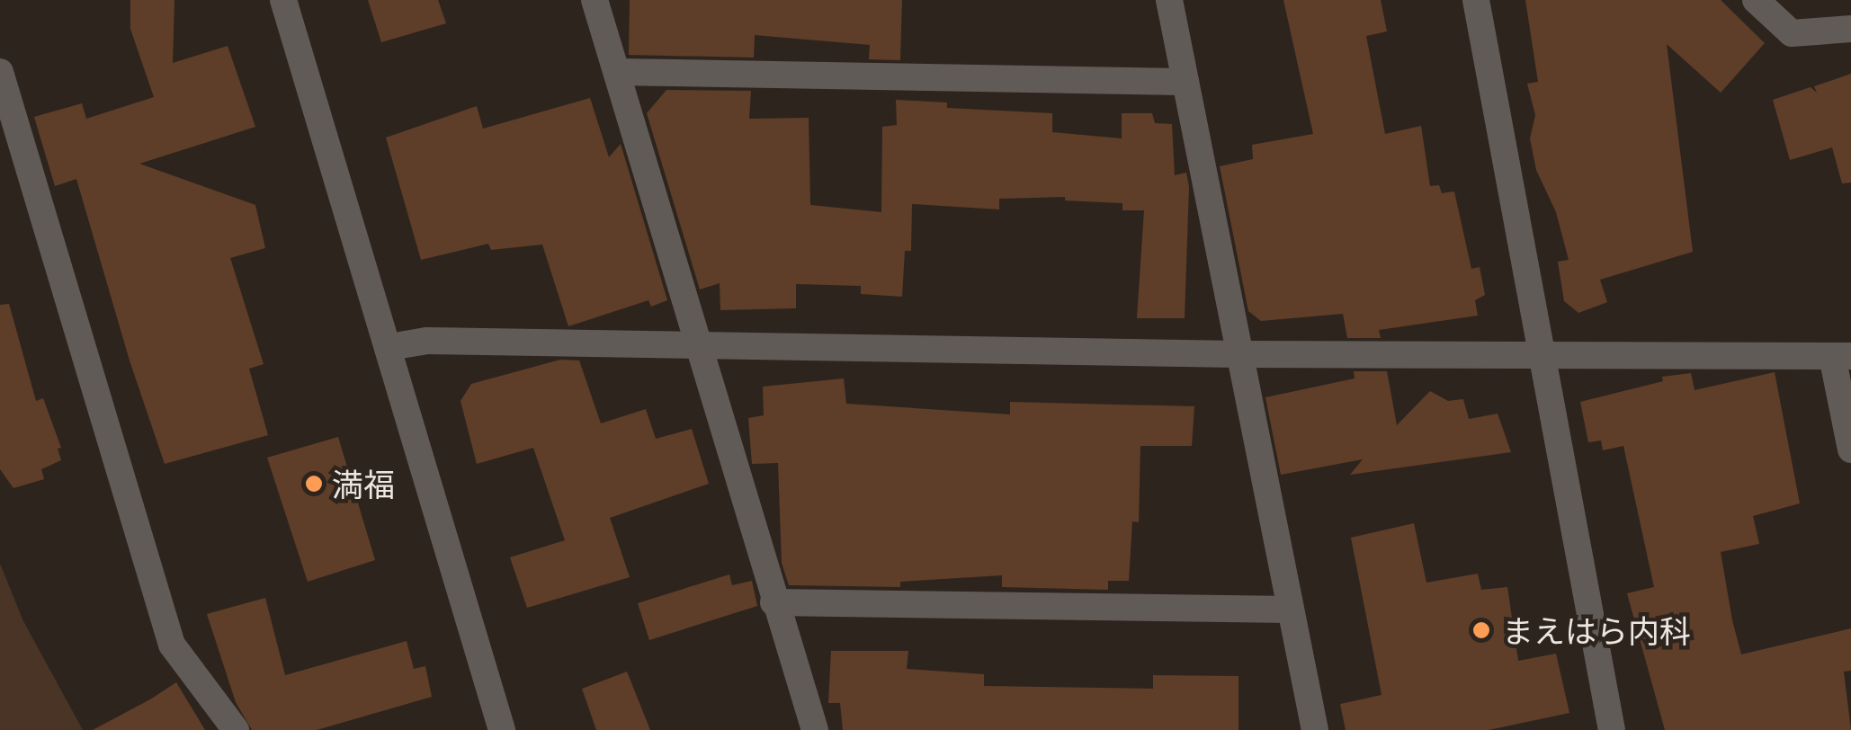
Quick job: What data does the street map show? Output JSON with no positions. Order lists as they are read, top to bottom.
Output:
{
  "places": ["満福", "まえはら内科"]
}
